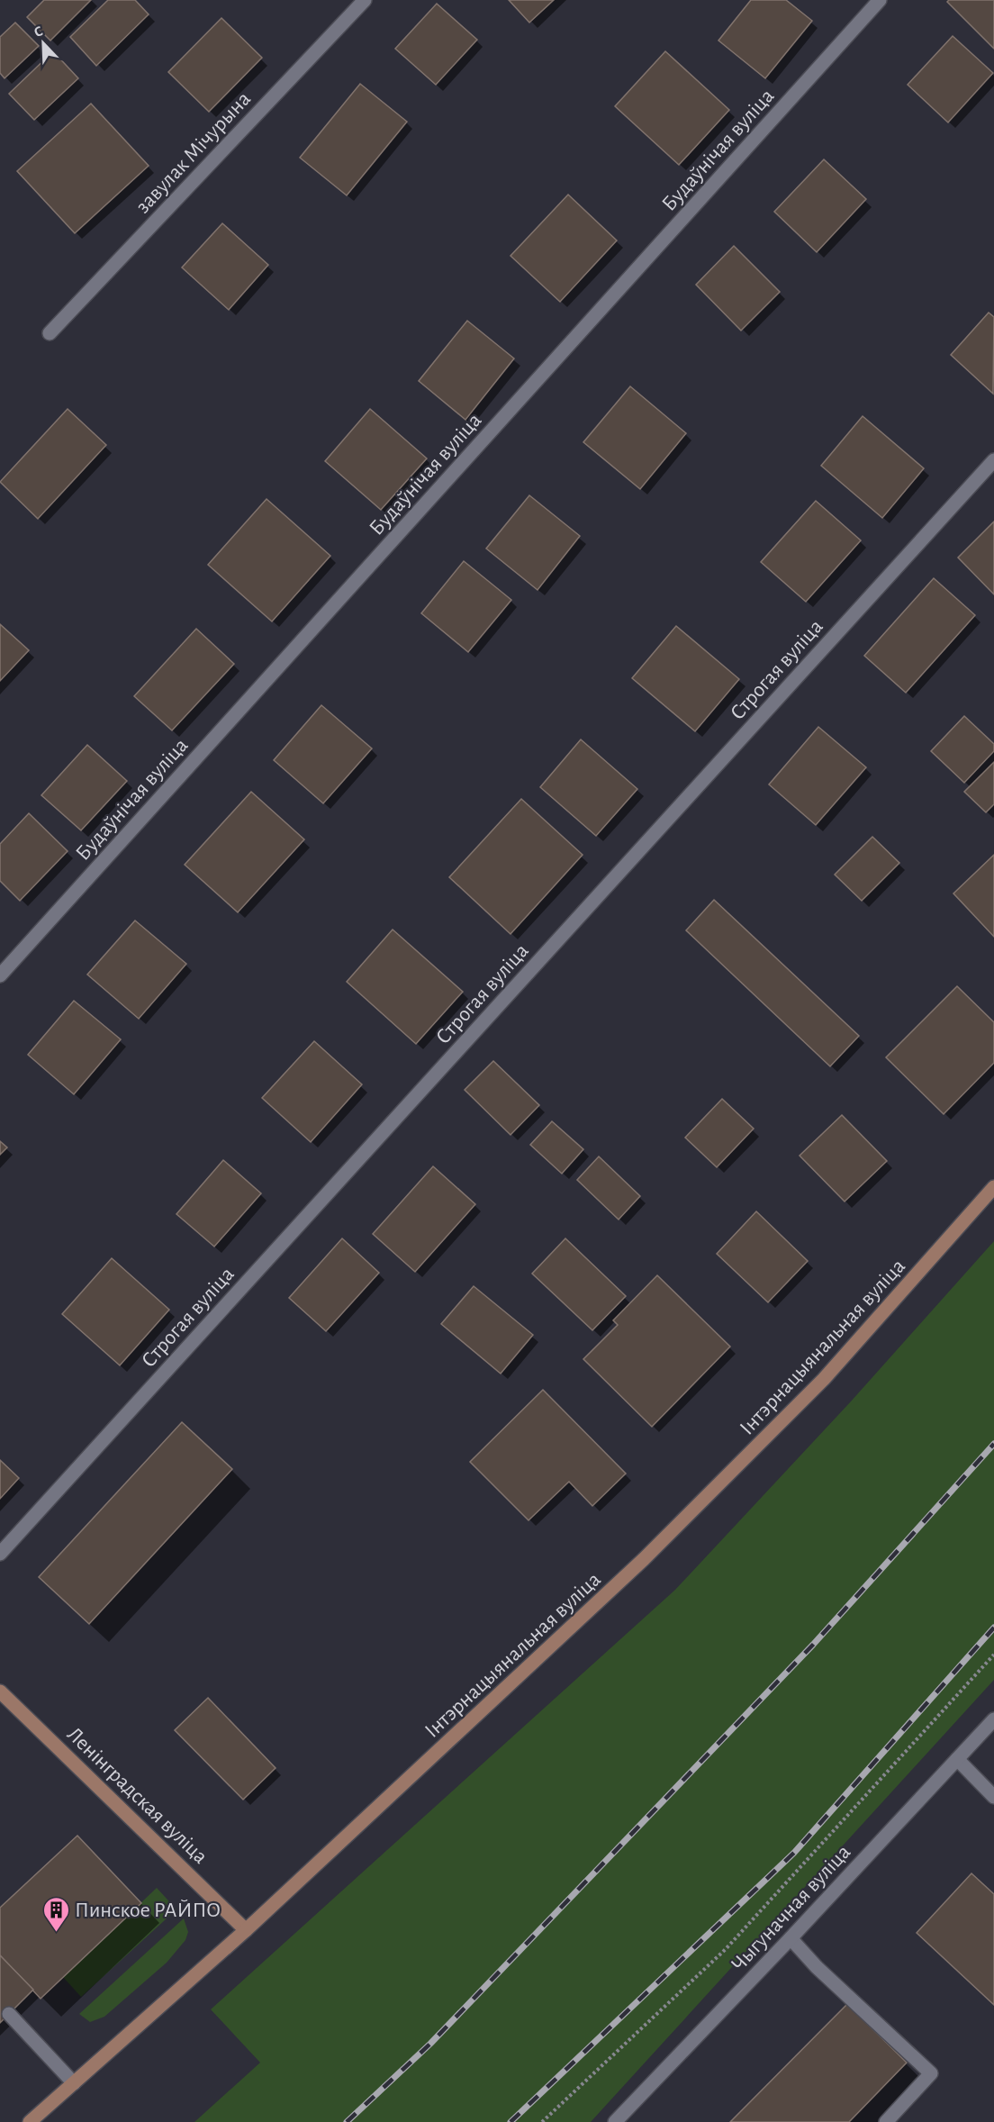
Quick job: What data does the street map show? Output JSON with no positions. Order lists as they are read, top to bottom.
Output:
{
  "streets": {
    "main road": ["Інтэрнацыянальная вуліца", "Ленінградская вуліца"],
    "street": [
      "Будаўнічая вуліца",
      "завулак Мічурына",
      "Строгая вуліца",
      "Чыгуначная вуліца"
    ]
  },
  "crossings": [
    ["Інтэрнацыянальная вуліца", "Ленінградская вуліца"]
  ],
  "places": {
    "building": ["Пинское РАЙПО"]
  },
  "north": "top left"
}
